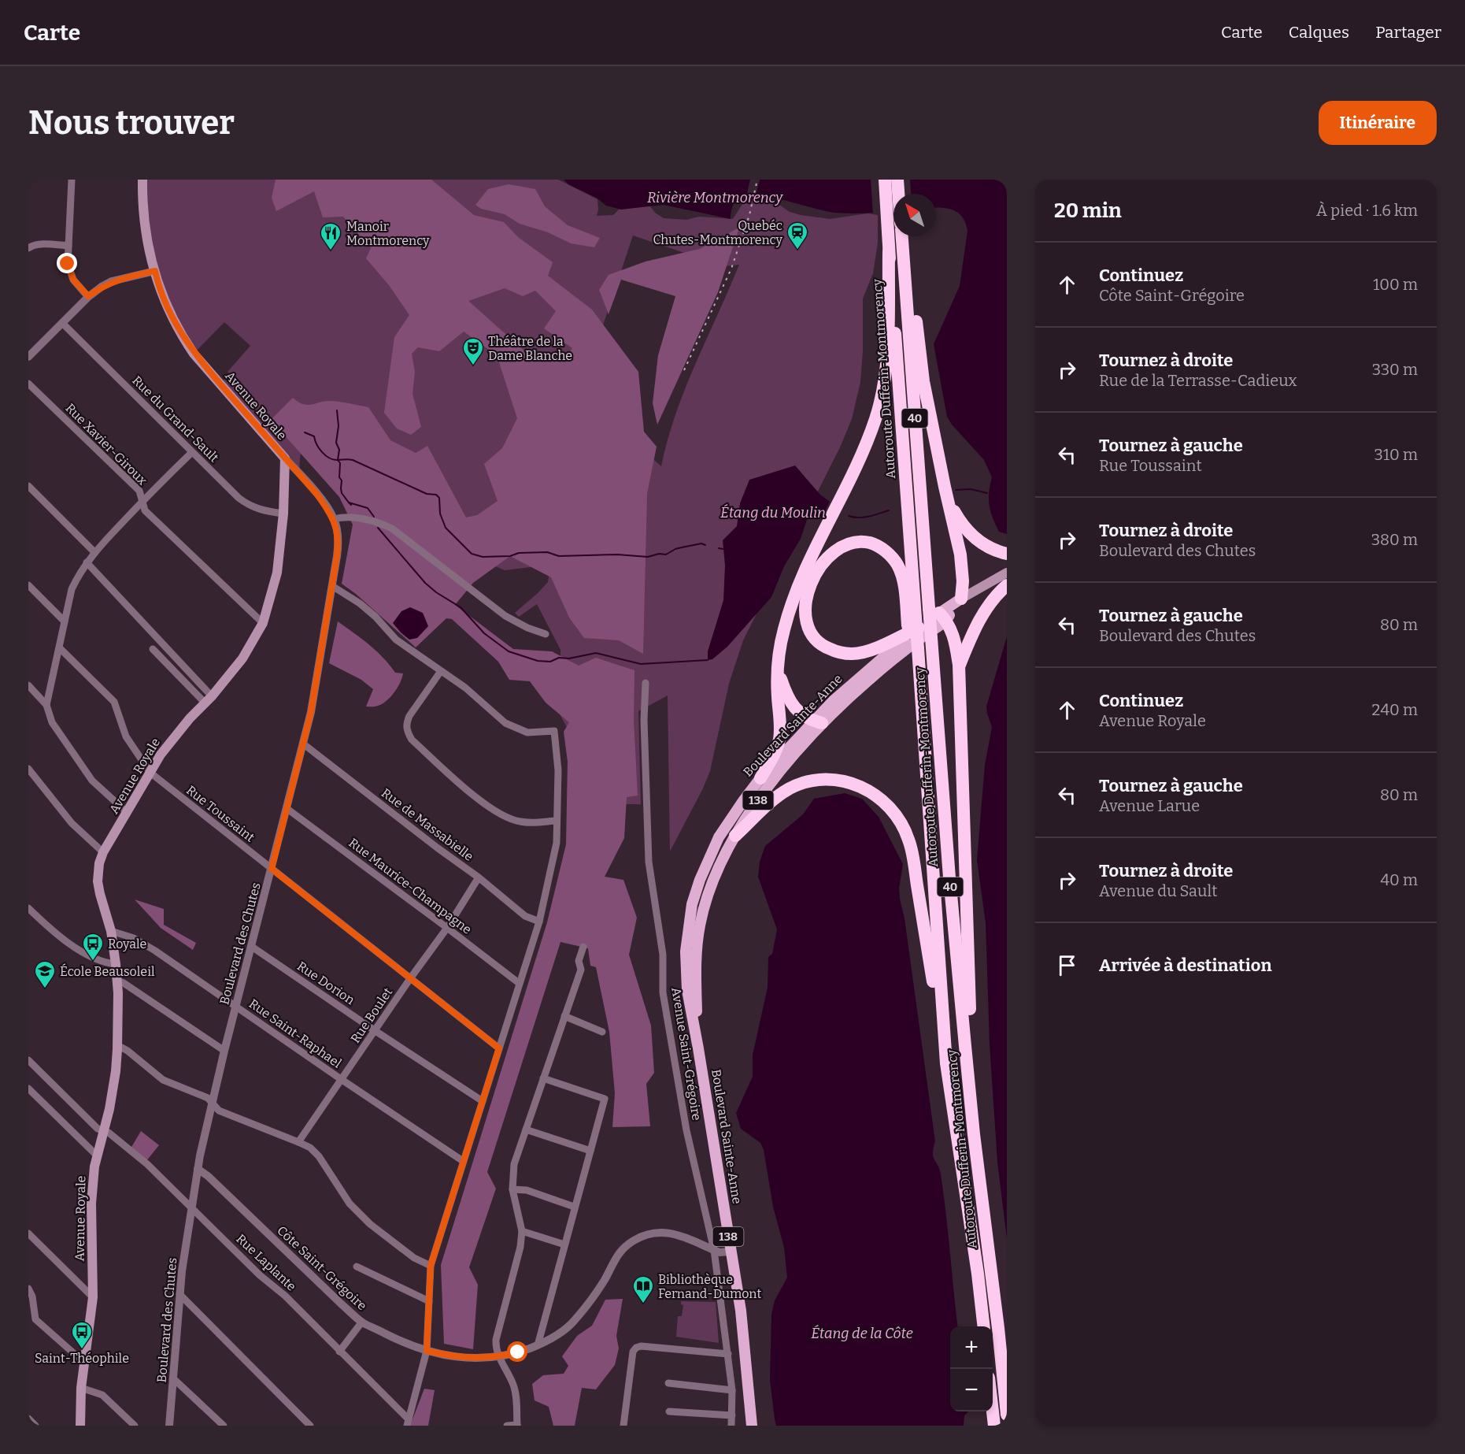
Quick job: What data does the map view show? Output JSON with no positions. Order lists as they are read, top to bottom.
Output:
{
  "streets": {
    "highway": ["Autoroute Dufferin-Montmorency", "40"],
    "main road": ["Avenue Royale", "Boulevard Sainte-Anne", "138"],
    "street": [
      "Rue du Grand-Sault",
      "Rue Xavier-Giroux",
      "Rue Toussaint",
      "Rue de Massabielle",
      "Rue Maurice-Champagne",
      "Boulevard des Chutes",
      "Rue Dorion",
      "Rue Boulet",
      "Rue Saint-Raphael",
      "Avenue Saint-Grégoire",
      "Rue Laplante",
      "Côte Saint-Grégoire"
    ]
  },
  "crossings": [
    ["Autoroute Dufferin-Montmorency", "Boulevard Sainte-Anne"],
    ["Avenue Royale", "Rue du Grand-Sault"],
    ["Avenue Royale", "Rue Xavier-Giroux"],
    ["Avenue Royale", "Rue Toussaint"],
    ["Avenue Royale", "Boulevard des Chutes"],
    ["Avenue Royale", "Rue Saint-Raphael"],
    ["Avenue Royale", "Rue Laplante"],
    ["Boulevard Sainte-Anne", "Côte Saint-Grégoire"],
    ["Rue Toussaint", "Boulevard des Chutes"],
    ["Rue Toussaint", "Rue Boulet"],
    ["Rue de Massabielle", "Boulevard des Chutes"],
    ["Rue de Massabielle", "Rue Boulet"],
    ["Rue Maurice-Champagne", "Boulevard des Chutes"],
    ["Rue Maurice-Champagne", "Rue Boulet"],
    ["Boulevard des Chutes", "Rue Dorion"],
    ["Boulevard des Chutes", "Rue Saint-Raphael"],
    ["Boulevard des Chutes", "Rue Laplante"],
    ["Boulevard des Chutes", "Côte Saint-Grégoire"],
    ["Rue Dorion", "Rue Boulet"],
    ["Rue Boulet", "Rue Saint-Raphael"],
    ["Avenue Saint-Grégoire", "Côte Saint-Grégoire"]
  ],
  "water": ["Rivière Montmorency", "Étang du Moulin", "Étang de la Côte"],
  "places": {
    "station": ["Quebéc Chutes-Montmorency"],
    "restaurant": ["Manoir Montmorency"],
    "theatre": ["Théâtre de la Dame Blanche"],
    "bus stop": ["Royale", "Saint-Théophile"],
    "school or university": ["École Beausoleil"],
    "library": ["Bibliothèque Fernand-Dumont"]
  },
  "north": "top left",
  "page": {
    "header": "Carte",
    "nav": ["Carte", "Calques", "Partager"],
    "buttons": "Itinéraire",
    "title": "Nous trouver",
    "heading": ["20 min", "À pied · 1.6 km"],
    "list": [
      ["Continuez", "Côte Saint-Grégoire", "100 m"],
      ["Tournez à droite", "Rue de la Terrasse-Cadieux", "330 m"],
      ["Tournez à gauche", "Rue Toussaint", "310 m"],
      ["Tournez à droite", "Boulevard des Chutes", "380 m"],
      ["Tournez à gauche", "Boulevard des Chutes", "80 m"],
      ["Continuez", "Avenue Royale", "240 m"],
      ["Tournez à gauche", "Avenue Larue", "80 m"],
      ["Tournez à droite", "Avenue du Sault", "40 m"],
      "Arrivée à destination"
    ],
    "map_buttons": ["+", "−"]
  }
}
